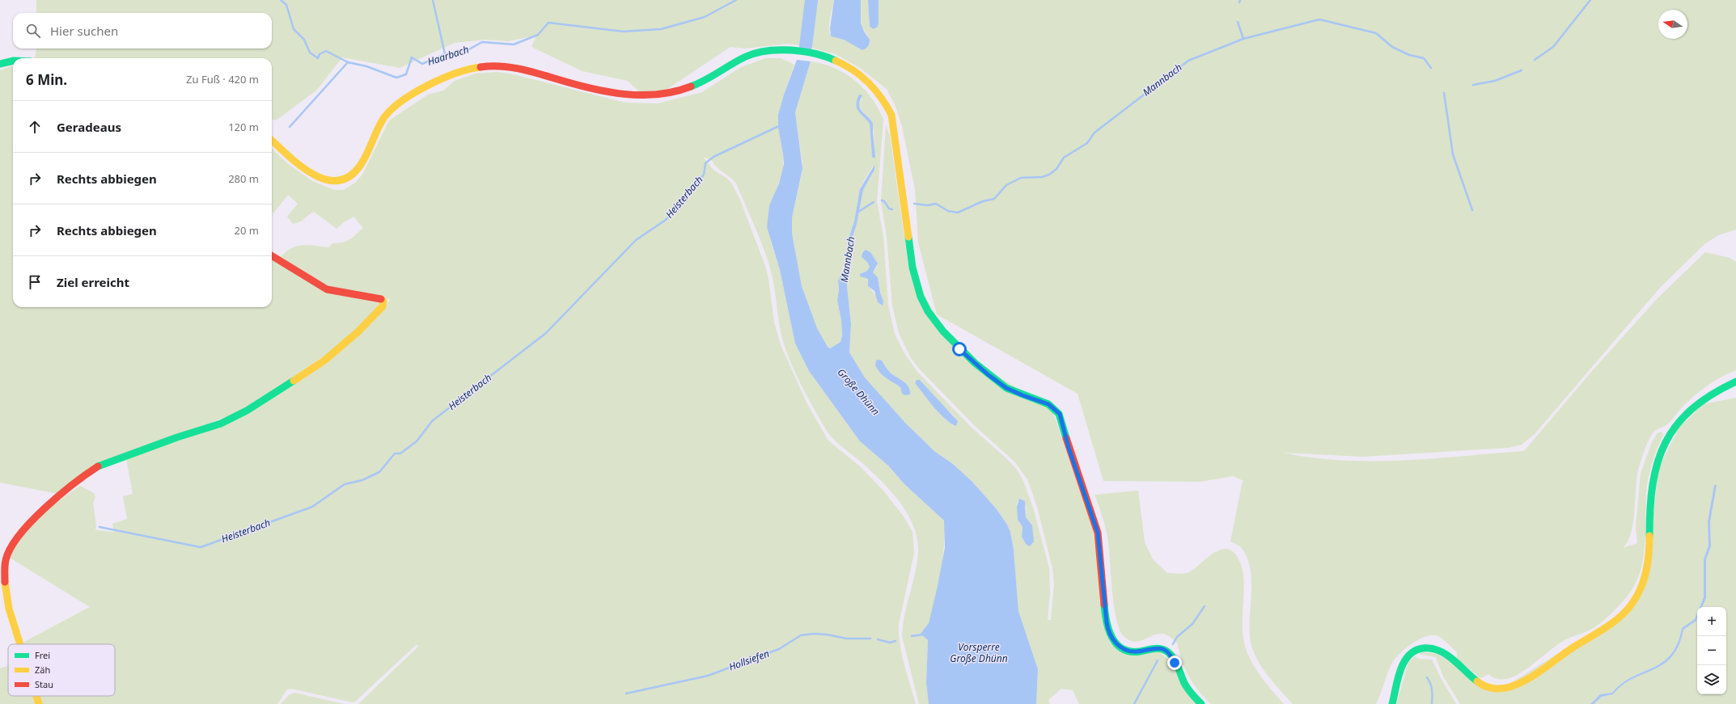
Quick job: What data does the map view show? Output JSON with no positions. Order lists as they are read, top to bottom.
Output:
{
  "water": [
    "Haarbach",
    "Mannbach",
    "Heisterbach",
    "Große Dhünn",
    "Vorsperre Große Dhünn",
    "Hollsiefen"
  ],
  "legend": ["Frei", "Zäh", "Stau"],
  "north": "left",
  "page": {
    "search": "Hier suchen",
    "heading": ["6 Min.", "Zu Fuß · 420 m"],
    "list": [
      ["Geradeaus", "120 m"],
      ["Rechts abbiegen", "280 m"],
      ["Rechts abbiegen", "20 m"],
      "Ziel erreicht"
    ],
    "map_buttons": ["+", "−"]
  }
}
